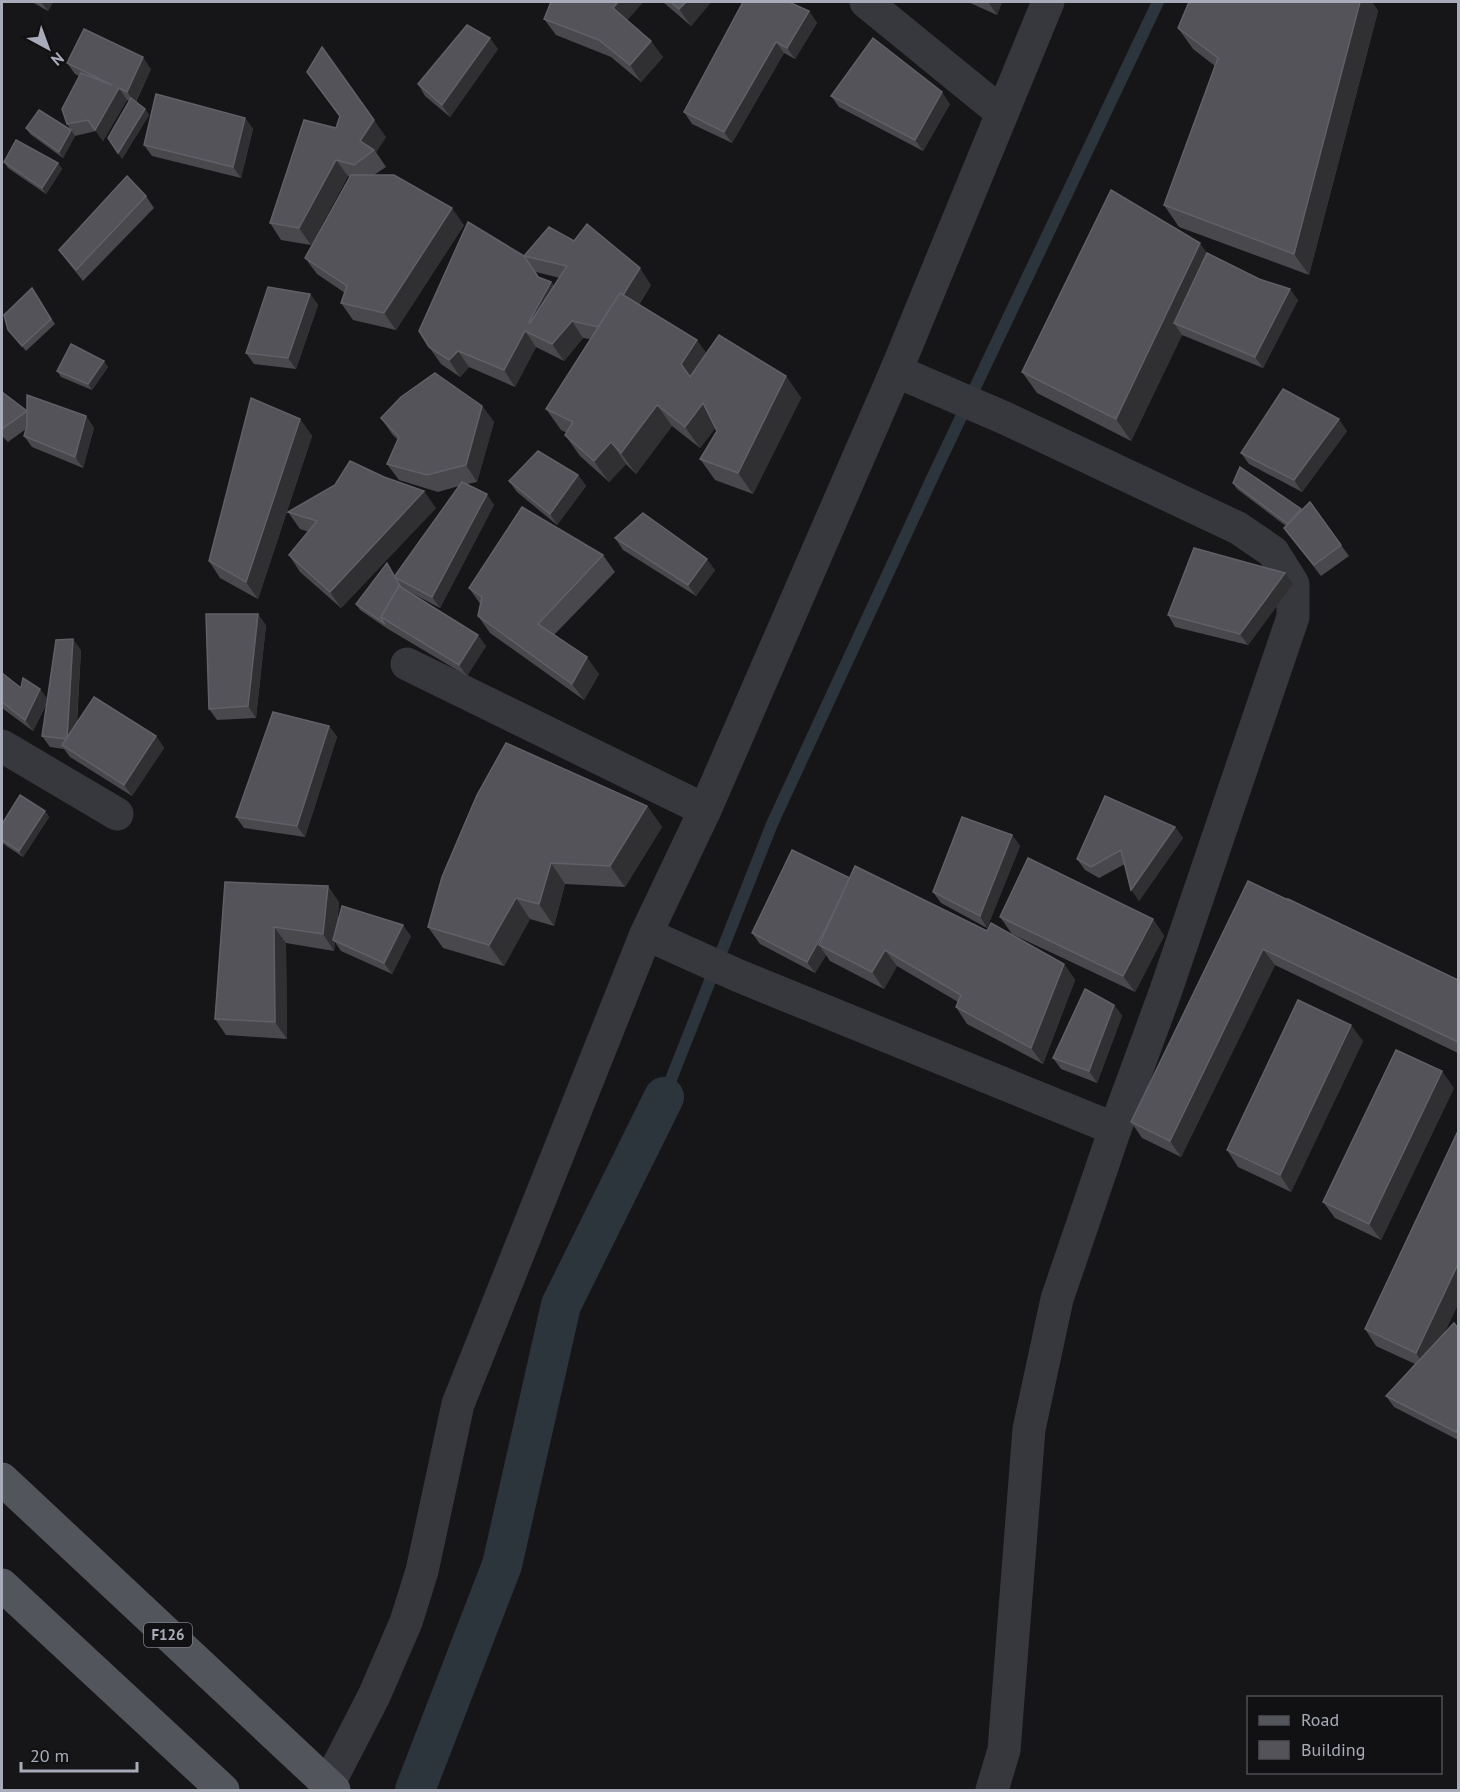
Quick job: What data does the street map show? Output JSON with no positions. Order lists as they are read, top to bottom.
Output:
{
  "streets": {
    "main road": ["F126"]
  },
  "legend": ["Road", "Building"],
  "scale_bar": "20 m",
  "north": "bottom right"
}
